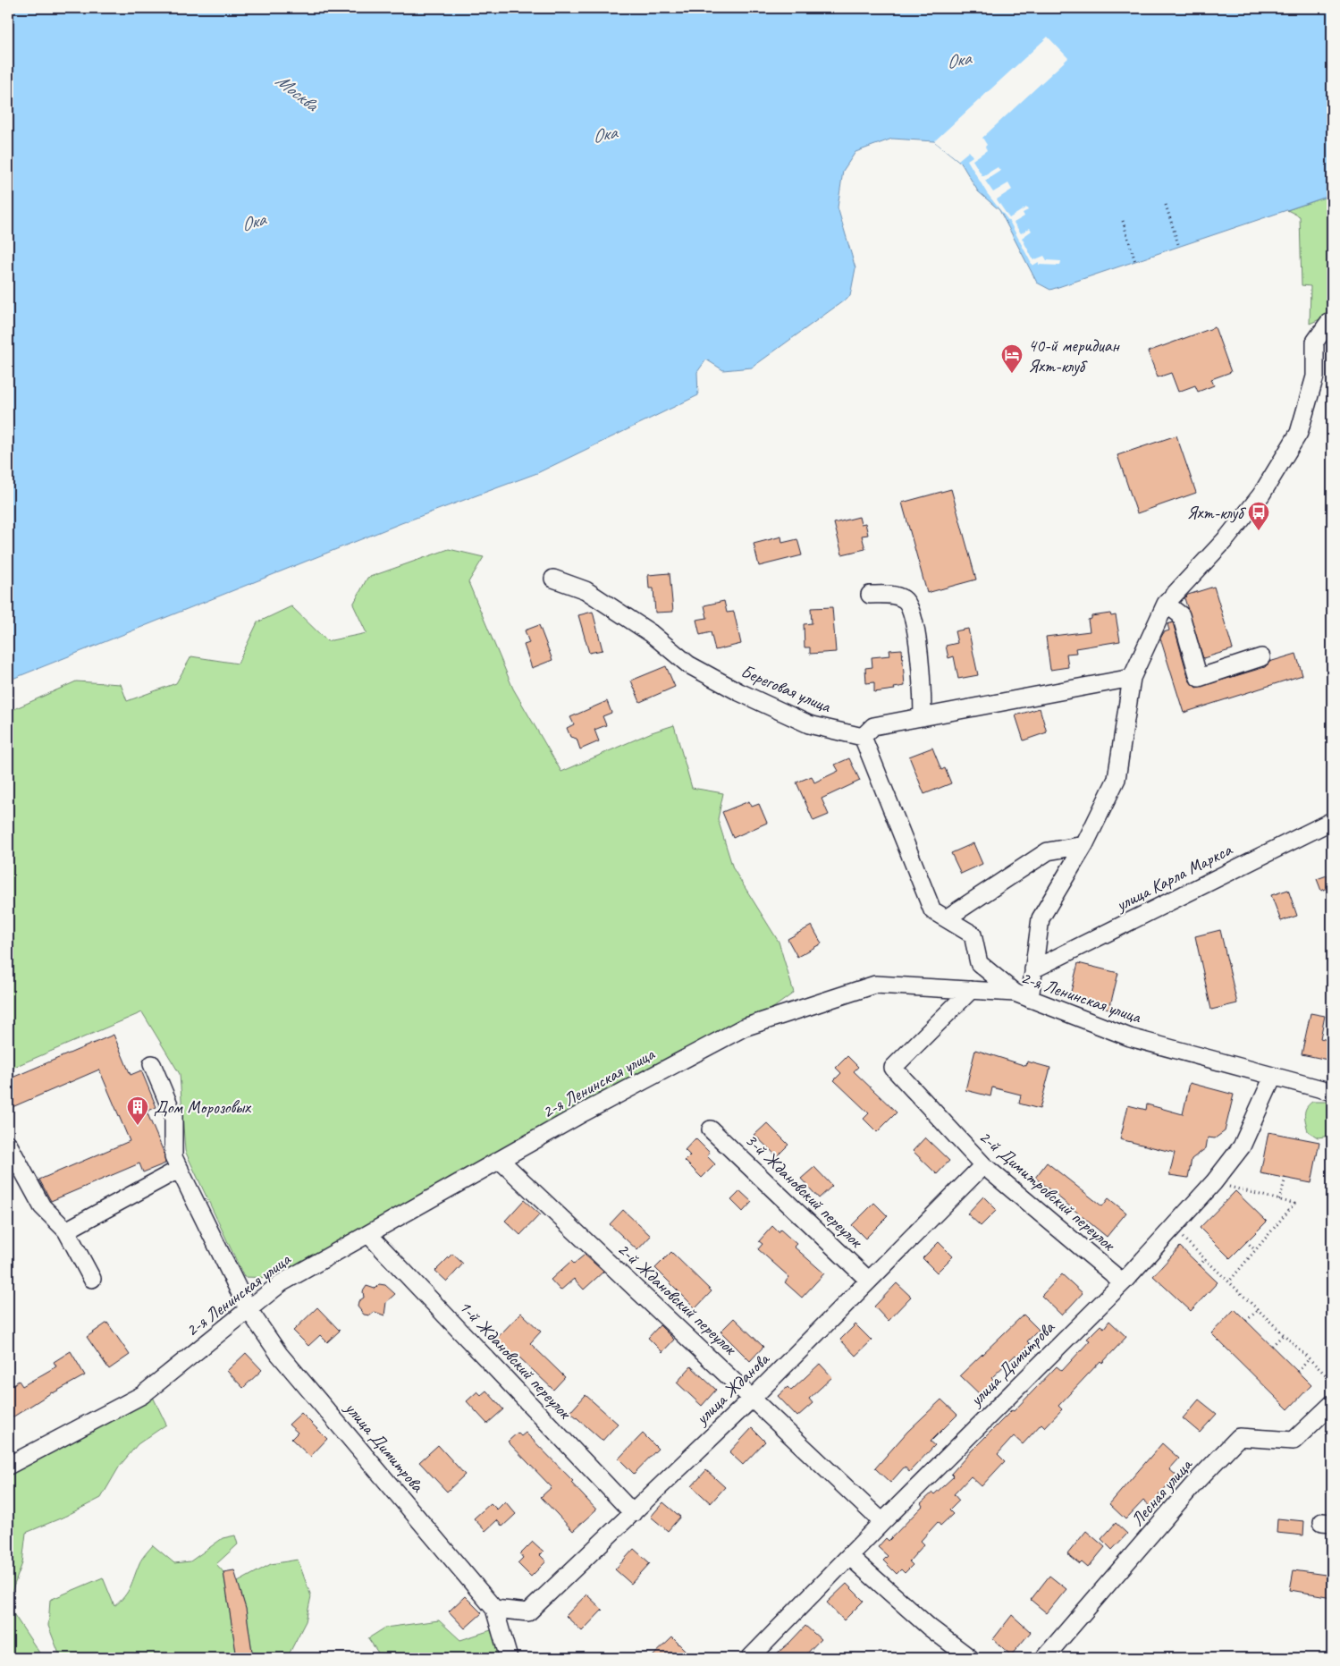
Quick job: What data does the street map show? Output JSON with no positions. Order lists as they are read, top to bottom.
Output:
{
  "streets": {
    "street": [
      "Береговая улица",
      "улица Карла Маркса",
      "2-я Ленинская улица",
      "3-й Ждановский переулок",
      "2-й Димитровский переулок",
      "2-й Ждановский переулок",
      "1-й Ждановский переулок",
      "улица Димитрова",
      "улица Жданова",
      "Лесная улица"
    ]
  },
  "crossings": [
    ["2-я Ленинская улица", "2-й Димитровский переулок"],
    ["2-я Ленинская улица", "2-й Ждановский переулок"],
    ["2-я Ленинская улица", "1-й Ждановский переулок"],
    ["2-я Ленинская улица", "улица Димитрова"],
    ["3-й Ждановский переулок", "улица Жданова"],
    ["2-й Димитровский переулок", "улица Димитрова"],
    ["2-й Димитровский переулок", "улица Жданова"],
    ["2-й Ждановский переулок", "улица Димитрова"],
    ["2-й Ждановский переулок", "улица Жданова"],
    ["1-й Ждановский переулок", "улица Жданова"],
    ["улица Димитрова", "улица Жданова"]
  ],
  "water": ["Ока", "Москва"],
  "places": {
    "hotel": ["40-й меридиан Яхт-клуб"],
    "bus stop": ["Яхт-клуб"],
    "building": ["Дом Морозовых"]
  }
}
